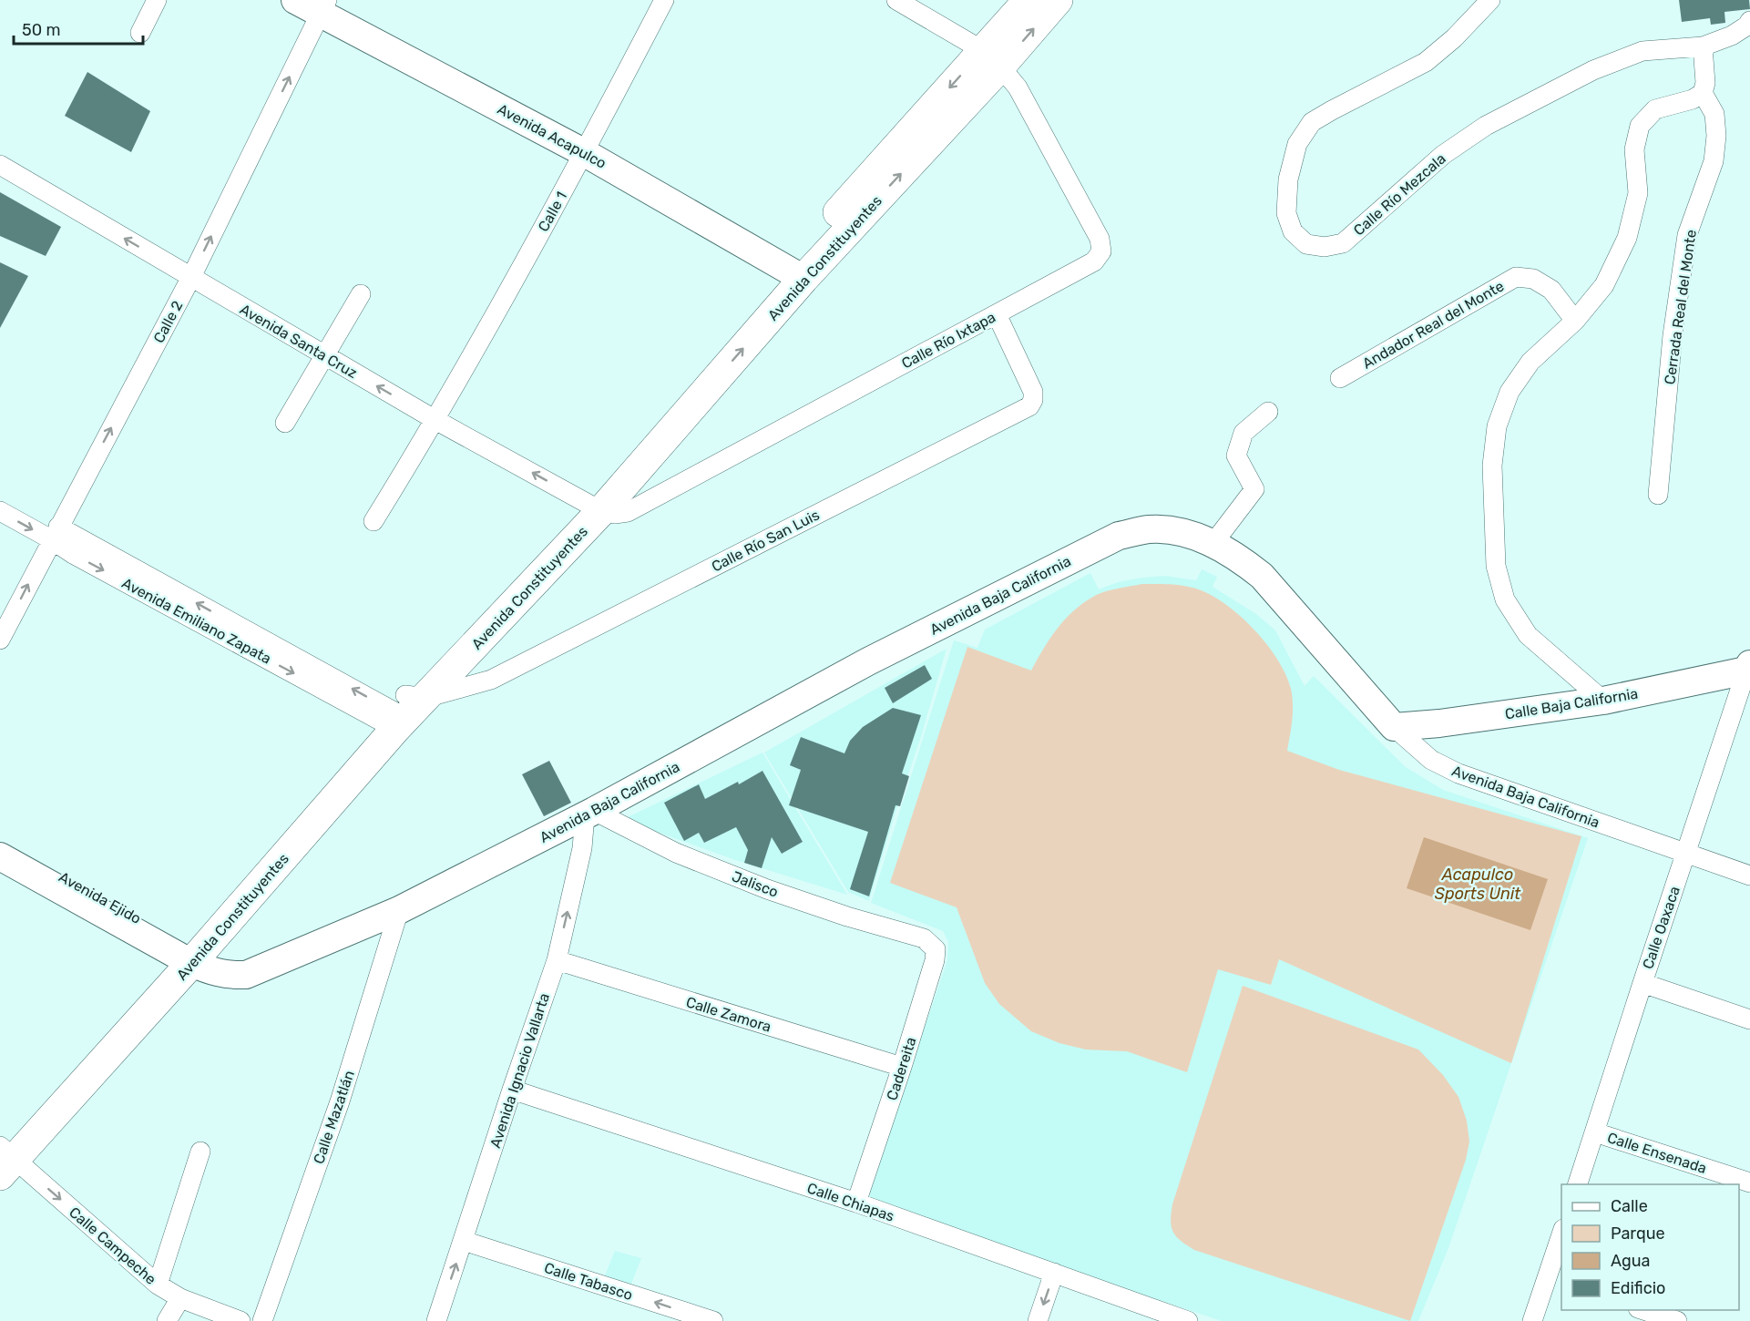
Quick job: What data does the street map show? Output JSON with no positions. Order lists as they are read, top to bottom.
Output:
{
  "streets": {
    "main road": [
      "Avenida Acapulco",
      "Avenida Constituyentes",
      "Avenida Baja California",
      "Calle Baja California",
      "Avenida Ejido"
    ],
    "street": [
      "Calle Río Mezcala",
      "Calle 1",
      "Cerrada Real del Monte",
      "Calle 2",
      "Andador Real del Monte",
      "Calle Río Ixtapa",
      "Avenida Santa Cruz",
      "Calle Río San Luis",
      "Avenida Emiliano Zapata",
      "Jalisco",
      "Calle Oaxaca",
      "Calle Zamora",
      "Cadereita",
      "Avenida Ignacio Vallarta",
      "Calle Mazatlán",
      "Calle Ensenada",
      "Calle Chiapas",
      "Calle Campeche",
      "Calle Tabasco"
    ]
  },
  "crossings": [
    ["Avenida Acapulco", "Calle 1"],
    ["Avenida Acapulco", "Avenida Constituyentes"],
    ["Avenida Acapulco", "Calle 2"],
    ["Calle 1", "Avenida Santa Cruz"],
    ["Avenida Constituyentes", "Calle Río Ixtapa"],
    ["Avenida Constituyentes", "Avenida Santa Cruz"],
    ["Avenida Constituyentes", "Calle Río San Luis"],
    ["Avenida Constituyentes", "Avenida Baja California"],
    ["Avenida Constituyentes", "Avenida Emiliano Zapata"],
    ["Avenida Constituyentes", "Avenida Ejido"],
    ["Avenida Constituyentes", "Calle Campeche"],
    ["Calle 2", "Avenida Santa Cruz"],
    ["Calle 2", "Avenida Emiliano Zapata"],
    ["Calle Río Ixtapa", "Avenida Santa Cruz"],
    ["Calle Río Ixtapa", "Calle Río San Luis"],
    ["Calle Río San Luis", "Avenida Emiliano Zapata"],
    ["Avenida Baja California", "Calle Baja California"],
    ["Avenida Baja California", "Jalisco"],
    ["Avenida Baja California", "Avenida Ejido"],
    ["Avenida Baja California", "Calle Oaxaca"],
    ["Avenida Baja California", "Avenida Ignacio Vallarta"],
    ["Avenida Baja California", "Calle Mazatlán"],
    ["Calle Baja California", "Calle Oaxaca"],
    ["Jalisco", "Cadereita"],
    ["Jalisco", "Avenida Ignacio Vallarta"],
    ["Calle Oaxaca", "Calle Ensenada"],
    ["Calle Zamora", "Cadereita"],
    ["Calle Zamora", "Avenida Ignacio Vallarta"],
    ["Cadereita", "Calle Chiapas"],
    ["Avenida Ignacio Vallarta", "Calle Chiapas"],
    ["Avenida Ignacio Vallarta", "Calle Tabasco"]
  ],
  "one_way": [
    "Calle 2",
    "Avenida Santa Cruz",
    "Avenida Ignacio Vallarta",
    "Calle Campeche",
    "Calle Tabasco"
  ],
  "water": ["Acapulco Sports Unit"],
  "legend": [
    "Calle",
    "Parque",
    "Agua",
    "Edificio"
  ],
  "scale_bar": "50 m"
}
